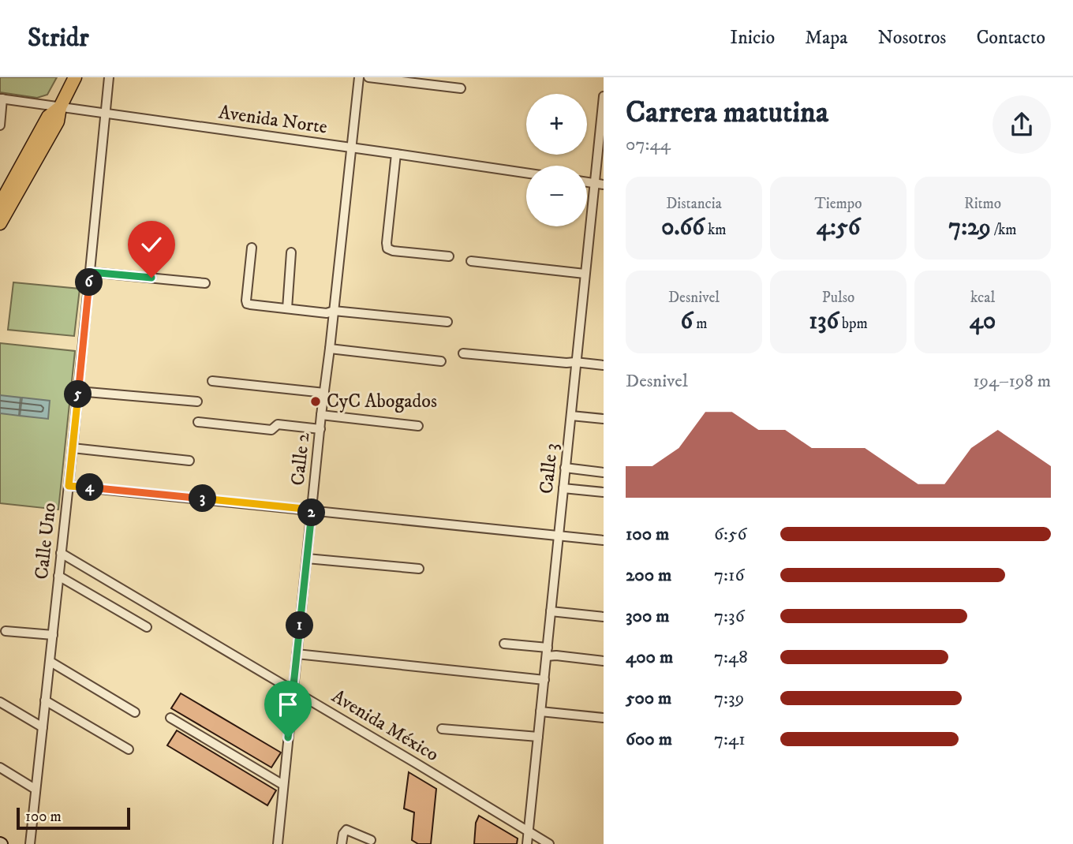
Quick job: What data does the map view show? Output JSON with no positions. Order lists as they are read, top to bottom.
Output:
{
  "streets": {
    "street": [
      "Avenida Norte",
      "Calle 2",
      "Calle 3",
      "Calle Uno",
      "Avenida México"
    ]
  },
  "crossings": [
    ["Avenida Norte", "Calle 2"],
    ["Avenida Norte", "Calle Uno"],
    ["Calle 2", "Avenida México"],
    ["Calle 3", "Avenida México"],
    ["Calle Uno", "Avenida México"]
  ],
  "places": ["CyC Abogados"],
  "scale_bar": "100 m",
  "page": {
    "header": "Stridr",
    "nav": [
      "Inicio",
      "Mapa",
      "Nosotros",
      "Contacto"
    ],
    "heading": ["Carrera matutina", "07:44"],
    "map_buttons": ["+", "−"],
    "stats": [
      ["Distancia", "0.66 km"],
      ["Tiempo", "4:56"],
      ["Ritmo", "7:29 /km"],
      ["Desnivel", "6 m"],
      ["Pulso", "136 bpm"],
      ["kcal", "40"]
    ],
    "pins": [
      "6",
      "5",
      "4",
      "3",
      "2",
      "1"
    ],
    "chart": ["Desnivel", "194–198 m"],
    "list": [
      {
        "name": "100 m",
        "note": "6:56"
      },
      {
        "name": "200 m",
        "note": "7:16"
      },
      {
        "name": "300 m",
        "note": "7:36"
      },
      {
        "name": "400 m",
        "note": "7:48"
      },
      {
        "name": "500 m",
        "note": "7:39"
      },
      {
        "name": "600 m",
        "note": "7:41"
      }
    ],
    "scale": "100 m"
  }
}
